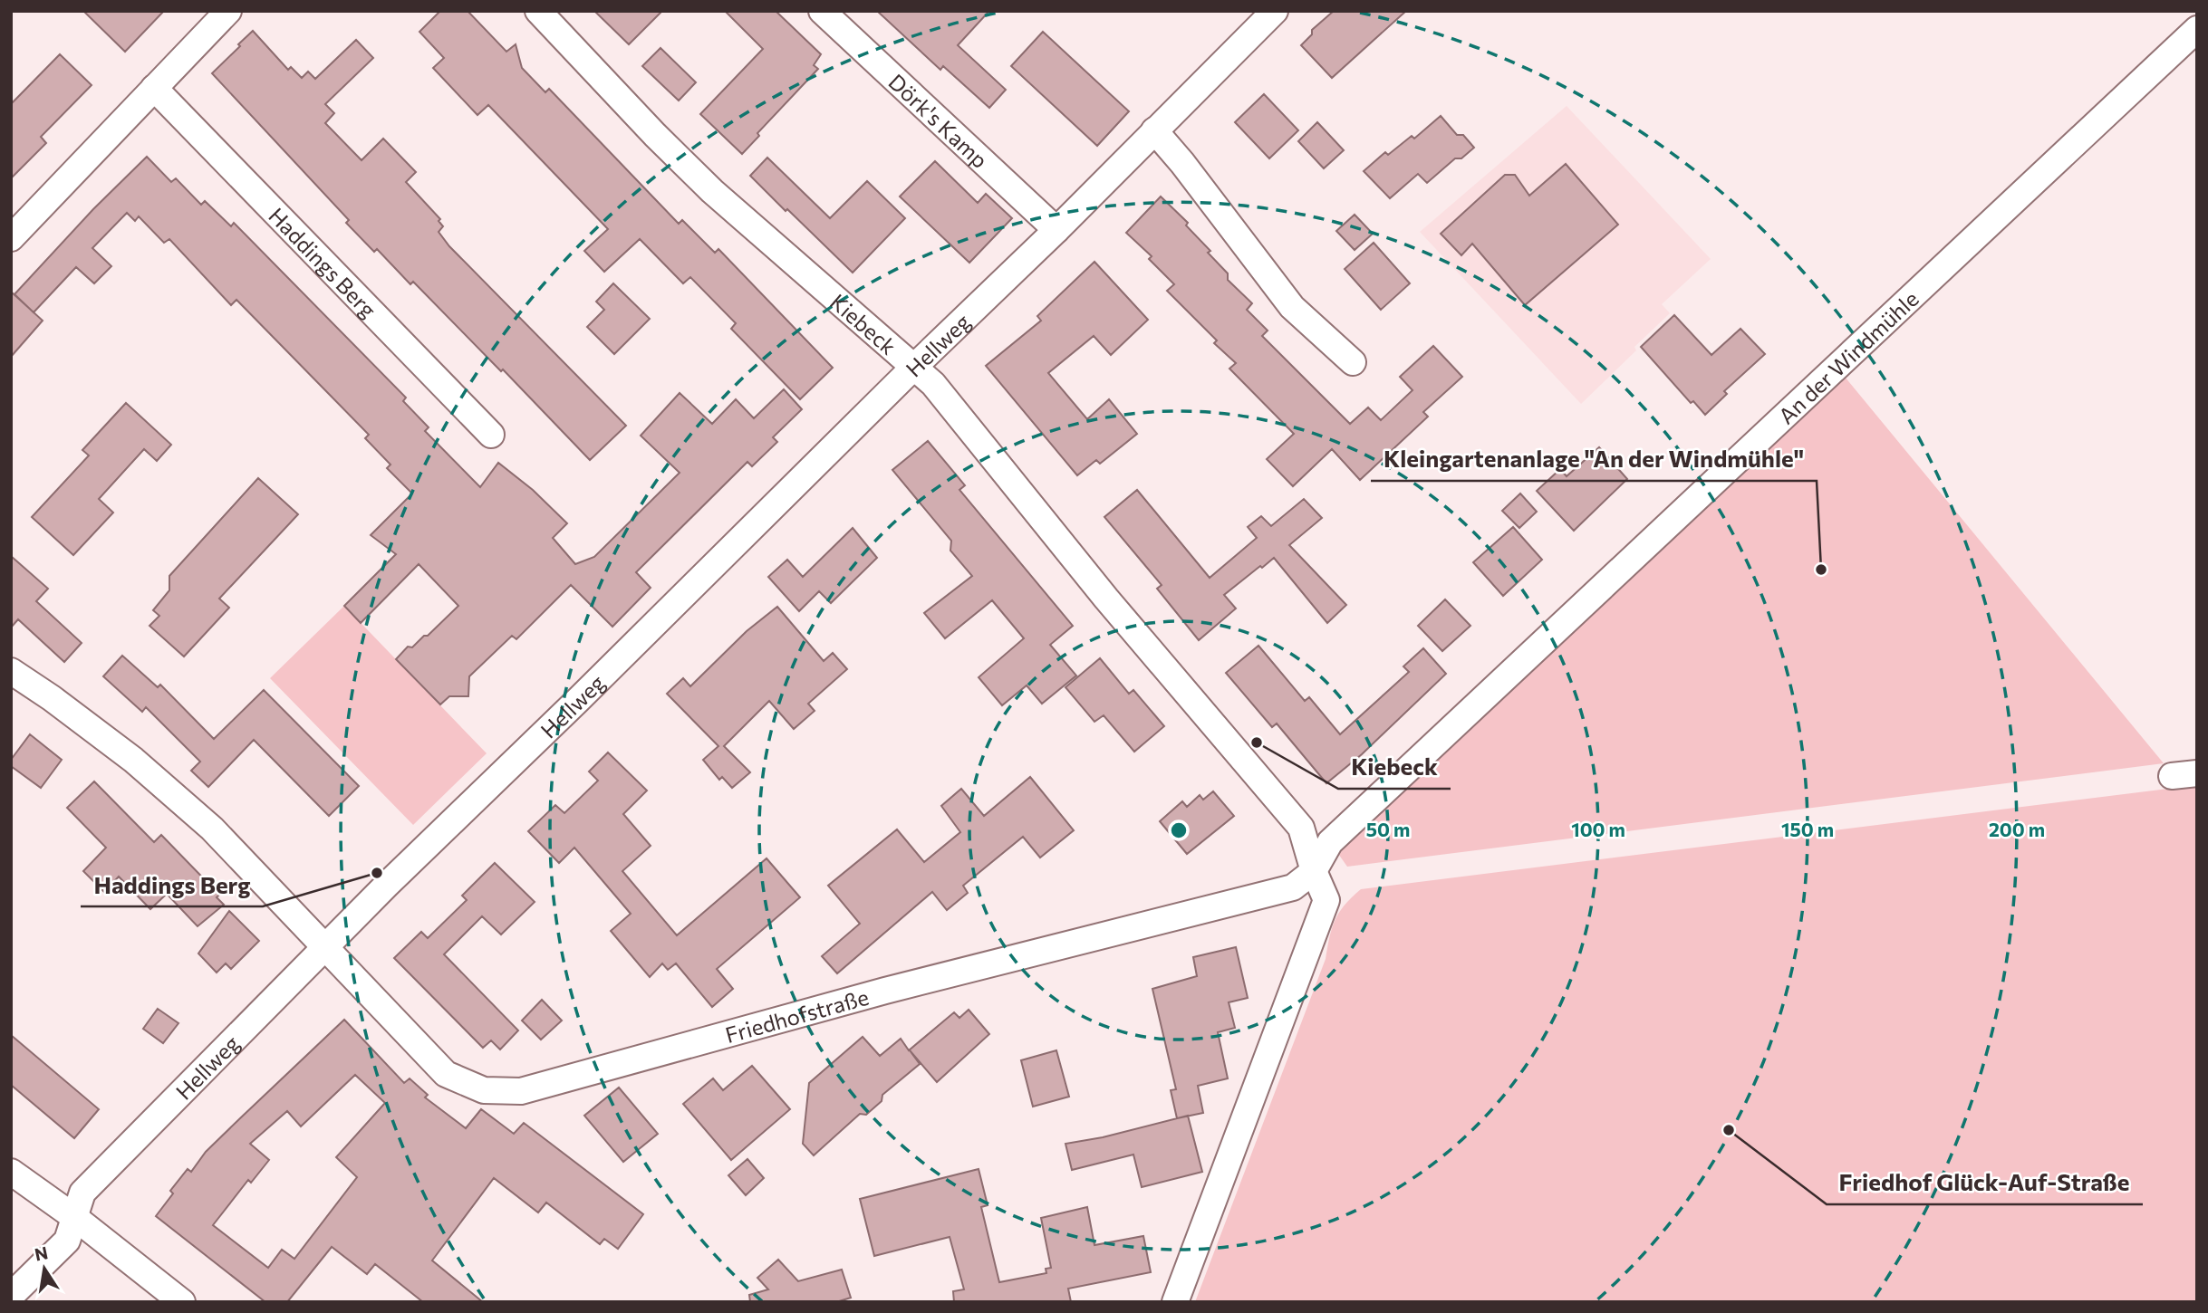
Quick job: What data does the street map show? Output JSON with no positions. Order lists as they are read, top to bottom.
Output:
{
  "streets": {
    "street": [
      "Dörk's Kamp",
      "Haddings Berg",
      "Kiebeck",
      "Hellweg",
      "An der Windmühle",
      "Friedhofstraße"
    ]
  },
  "crossings": [
    ["Dörk's Kamp", "Hellweg"],
    ["Kiebeck", "Hellweg"],
    ["Kiebeck", "An der Windmühle"],
    ["Kiebeck", "Friedhofstraße"],
    ["Hellweg", "Friedhofstraße"],
    ["An der Windmühle", "Friedhofstraße"]
  ],
  "places": [
    "Kleingartenanlage \"An der Windmühle\"",
    "Kiebeck",
    "Haddings Berg",
    "Friedhof Glück-Auf-Straße"
  ],
  "north": "top",
  "rings": [
    "50 m",
    "100 m",
    "150 m",
    "200 m"
  ]
}
